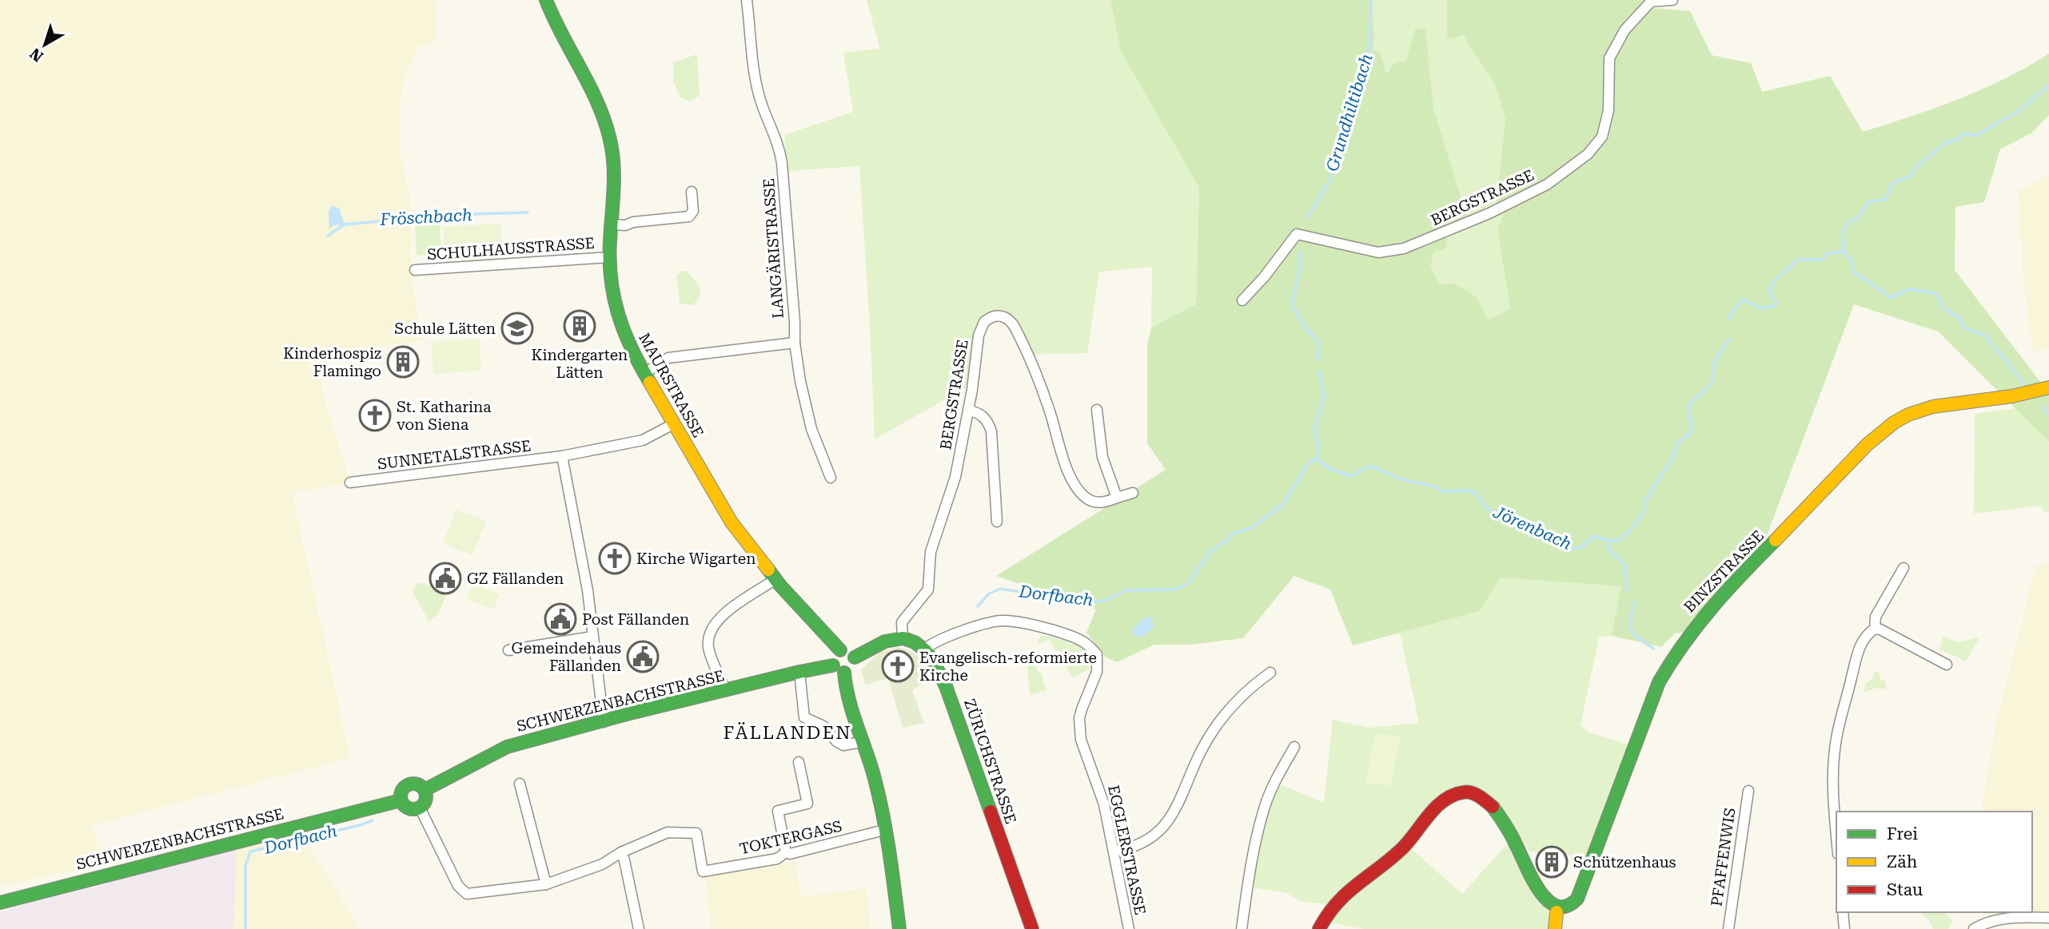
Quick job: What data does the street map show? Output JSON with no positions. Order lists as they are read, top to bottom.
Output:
{
  "streets": {
    "main road": [
      "MAURSTRASSE",
      "BINZSTRASSE",
      "SCHWERZENBACHSTRASSE",
      "ZÜRICHSTRASSE"
    ],
    "street": [
      "BERGSTRASSE",
      "SCHULHAUSSTRASSE",
      "LANGÄRISTRASSE",
      "SUNNETALSTRASSE",
      "TOKTERGASS",
      "EGGLERSTRASSE",
      "PFAFFENWIS"
    ]
  },
  "crossings": [
    ["SCHULHAUSSTRASSE", "MAURSTRASSE"],
    ["MAURSTRASSE", "SUNNETALSTRASSE"],
    ["MAURSTRASSE", "SCHWERZENBACHSTRASSE"],
    ["ZÜRICHSTRASSE", "EGGLERSTRASSE"]
  ],
  "districts": ["FÄLLANDEN"],
  "water": [
    "Grundhiltibach",
    "Fröschbach",
    "Jörenbach",
    "Dorfbach"
  ],
  "places": {
    "building": ["Kindergarten Lätten", "Kinderhospiz Flamingo", "Schützenhaus"],
    "school or university": ["Schule Lätten"],
    "church": ["St. Katharina von Siena", "Kirche Wigarten", "Evangelisch-reformierte Kirche"],
    "public building": ["GZ Fällanden", "Post Fällanden", "Gemeindehaus Fällanden"]
  },
  "legend": ["Frei", "Zäh", "Stau"],
  "north": "bottom left"
}
